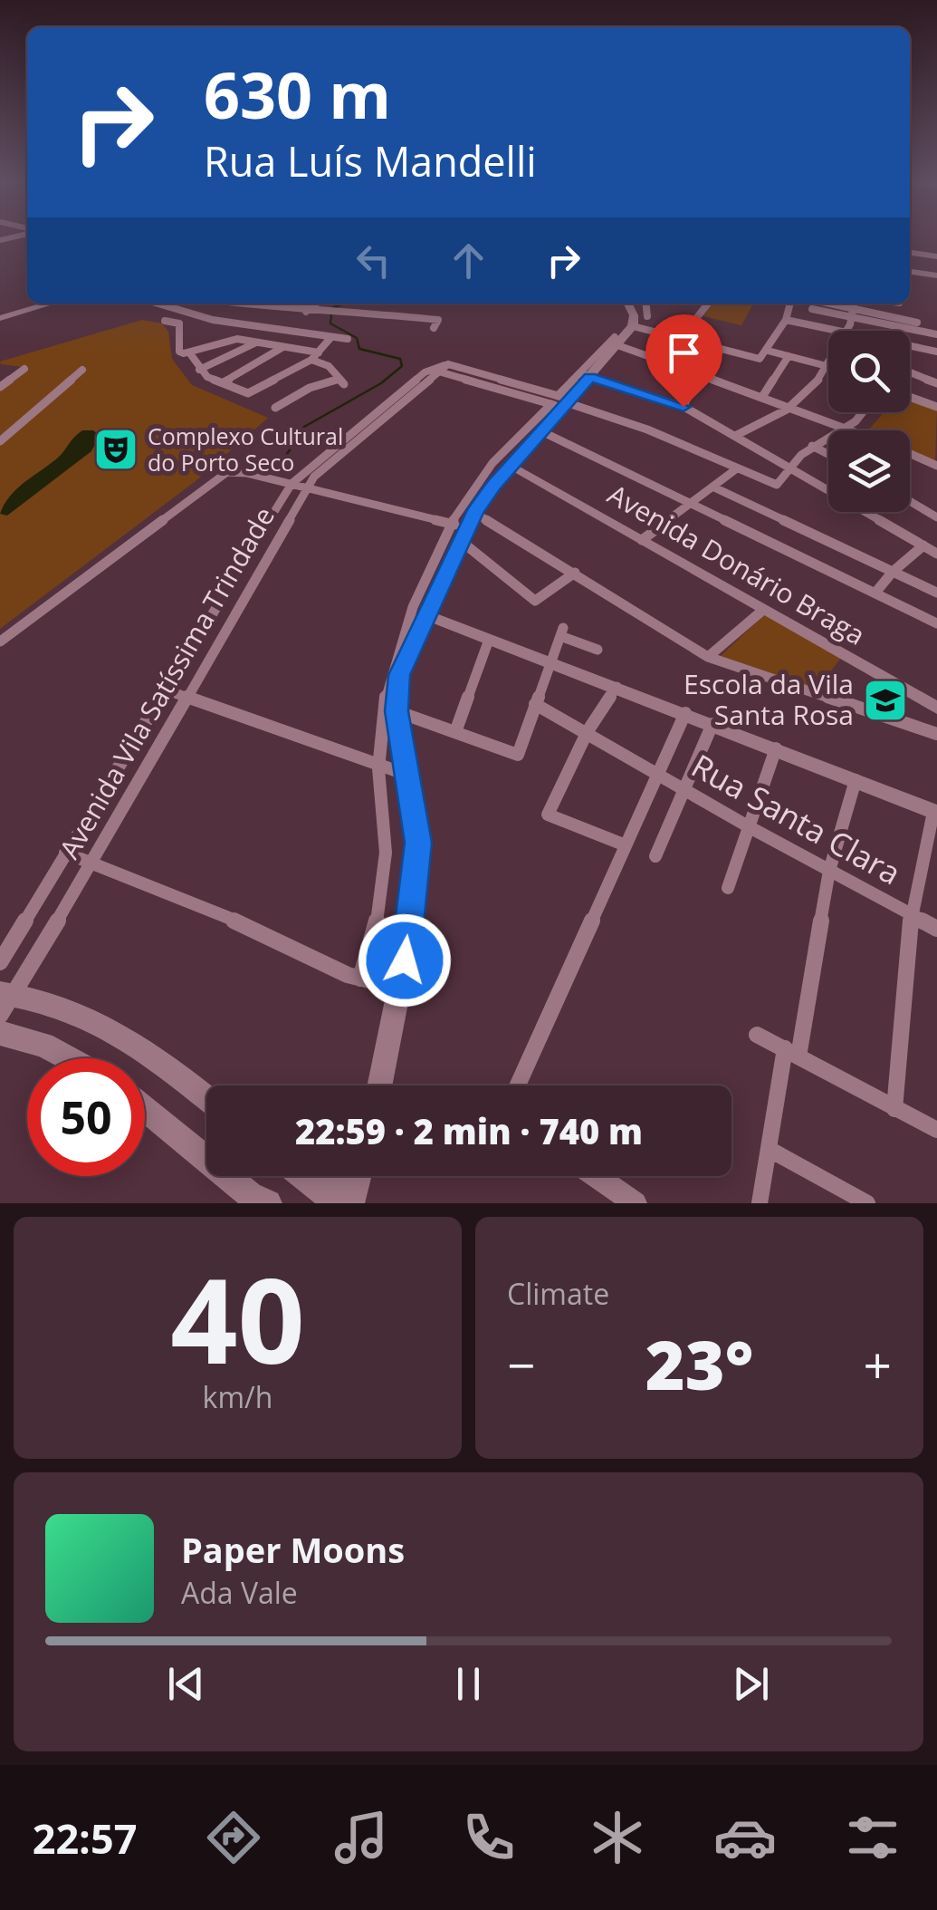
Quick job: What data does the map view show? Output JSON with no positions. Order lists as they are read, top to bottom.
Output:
{
  "streets": {
    "street": ["Avenida Donário Braga", "Avenida Vila Satíssima Trindade", "Rua Santa Clara"]
  },
  "places": {
    "theatre": ["Complexo Cultural do Porto Seco"],
    "school or university": ["Escola da Vila Santa Rosa"]
  },
  "page": {
    "turn": ["630 m", "Rua Luís Mandelli"],
    "limit": "50",
    "trip": "22:59 · 2 min · 740 m",
    "tile": [
      ["40", "km/h"],
      "Climate"
    ],
    "heat": ["−", "23°", "+"],
    "song": ["Paper Moons", "Ada Vale"],
    "tabs": "22:57"
  }
}
